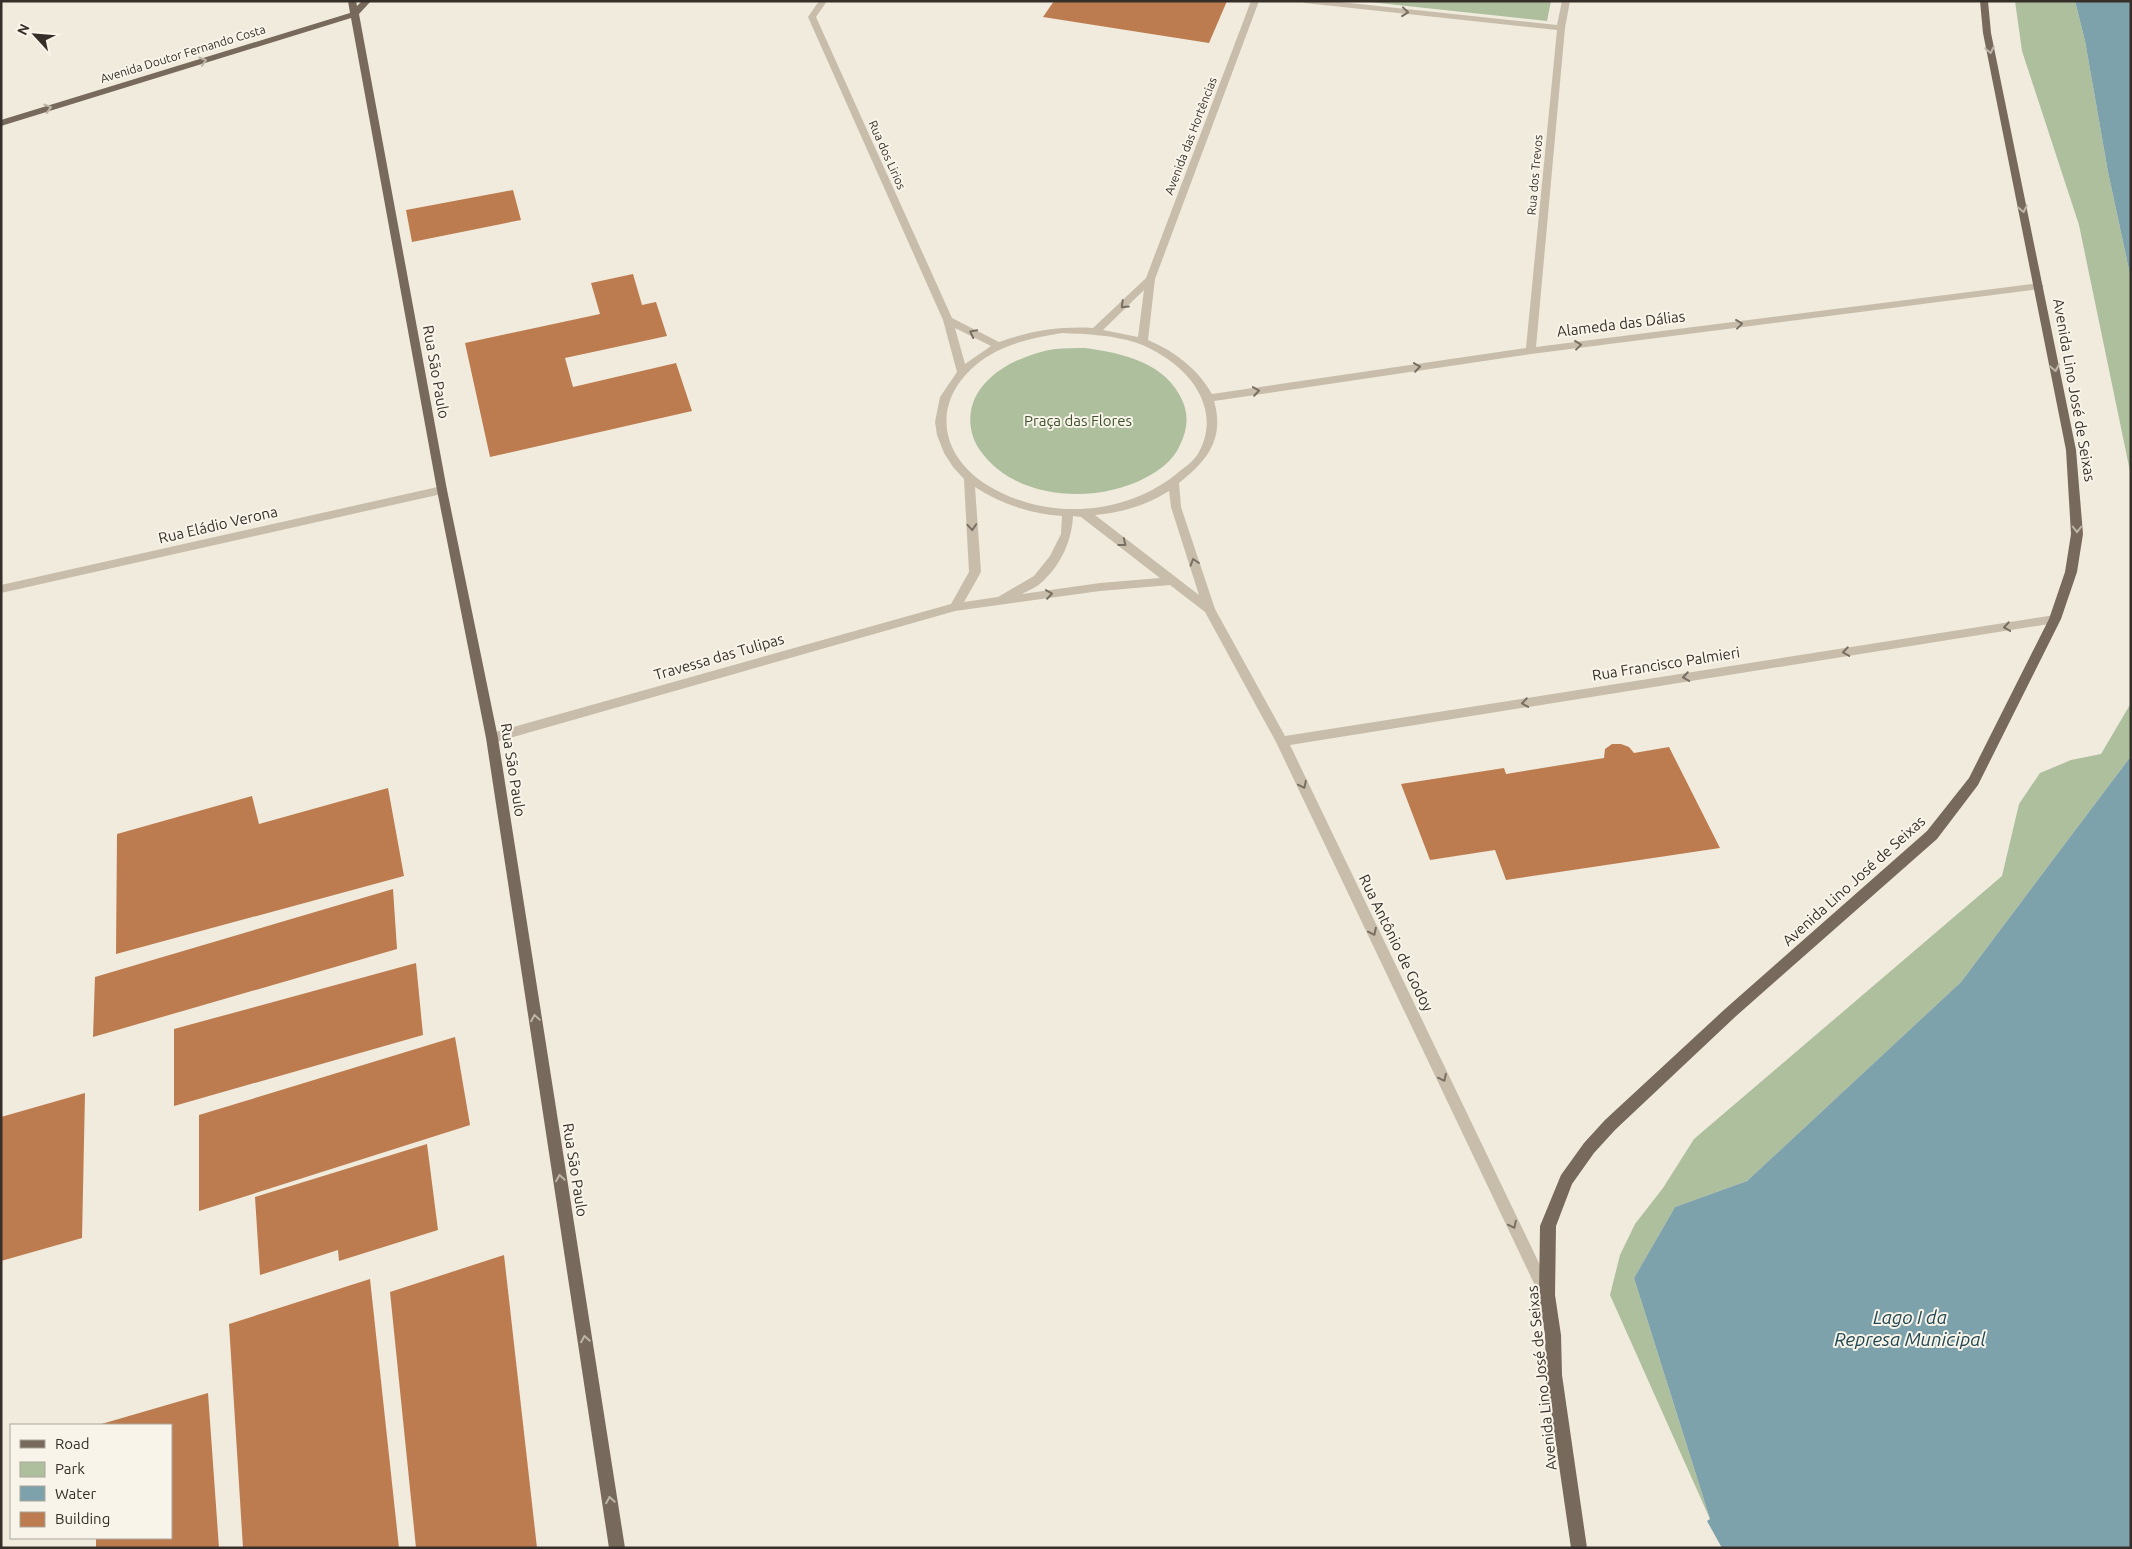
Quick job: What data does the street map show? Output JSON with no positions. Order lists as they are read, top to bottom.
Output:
{
  "streets": {
    "main road": ["Avenida Doutor Fernando Costa", "Rua São Paulo", "Avenida Lino José de Seixas"],
    "street": [
      "Avenida das Hortências",
      "Rua dos Lirios",
      "Rua dos Trevos",
      "Alameda das Dálias",
      "Rua Eládio Verona",
      "Travessa das Tulipas",
      "Rua Francisco Palmieri",
      "Rua Antônio de Godoy"
    ]
  },
  "crossings": [
    ["Avenida Doutor Fernando Costa", "Rua São Paulo"],
    ["Rua dos Trevos", "Alameda das Dálias"],
    ["Alameda das Dálias", "Avenida Lino José de Seixas"],
    ["Rua São Paulo", "Rua Eládio Verona"],
    ["Rua São Paulo", "Travessa das Tulipas"],
    ["Avenida Lino José de Seixas", "Rua Francisco Palmieri"],
    ["Avenida Lino José de Seixas", "Rua Antônio de Godoy"],
    ["Travessa das Tulipas", "Rua Antônio de Godoy"],
    ["Rua Francisco Palmieri", "Rua Antônio de Godoy"]
  ],
  "one_way": [
    "Avenida Doutor Fernando Costa",
    "Alameda das Dálias",
    "Rua São Paulo",
    "Avenida Lino José de Seixas",
    "Rua Francisco Palmieri"
  ],
  "water": ["Lago I da Represa Municipal"],
  "parks": ["Praça das Flores"],
  "legend": [
    "Road",
    "Park",
    "Water",
    "Building"
  ],
  "north": "top left"
}
